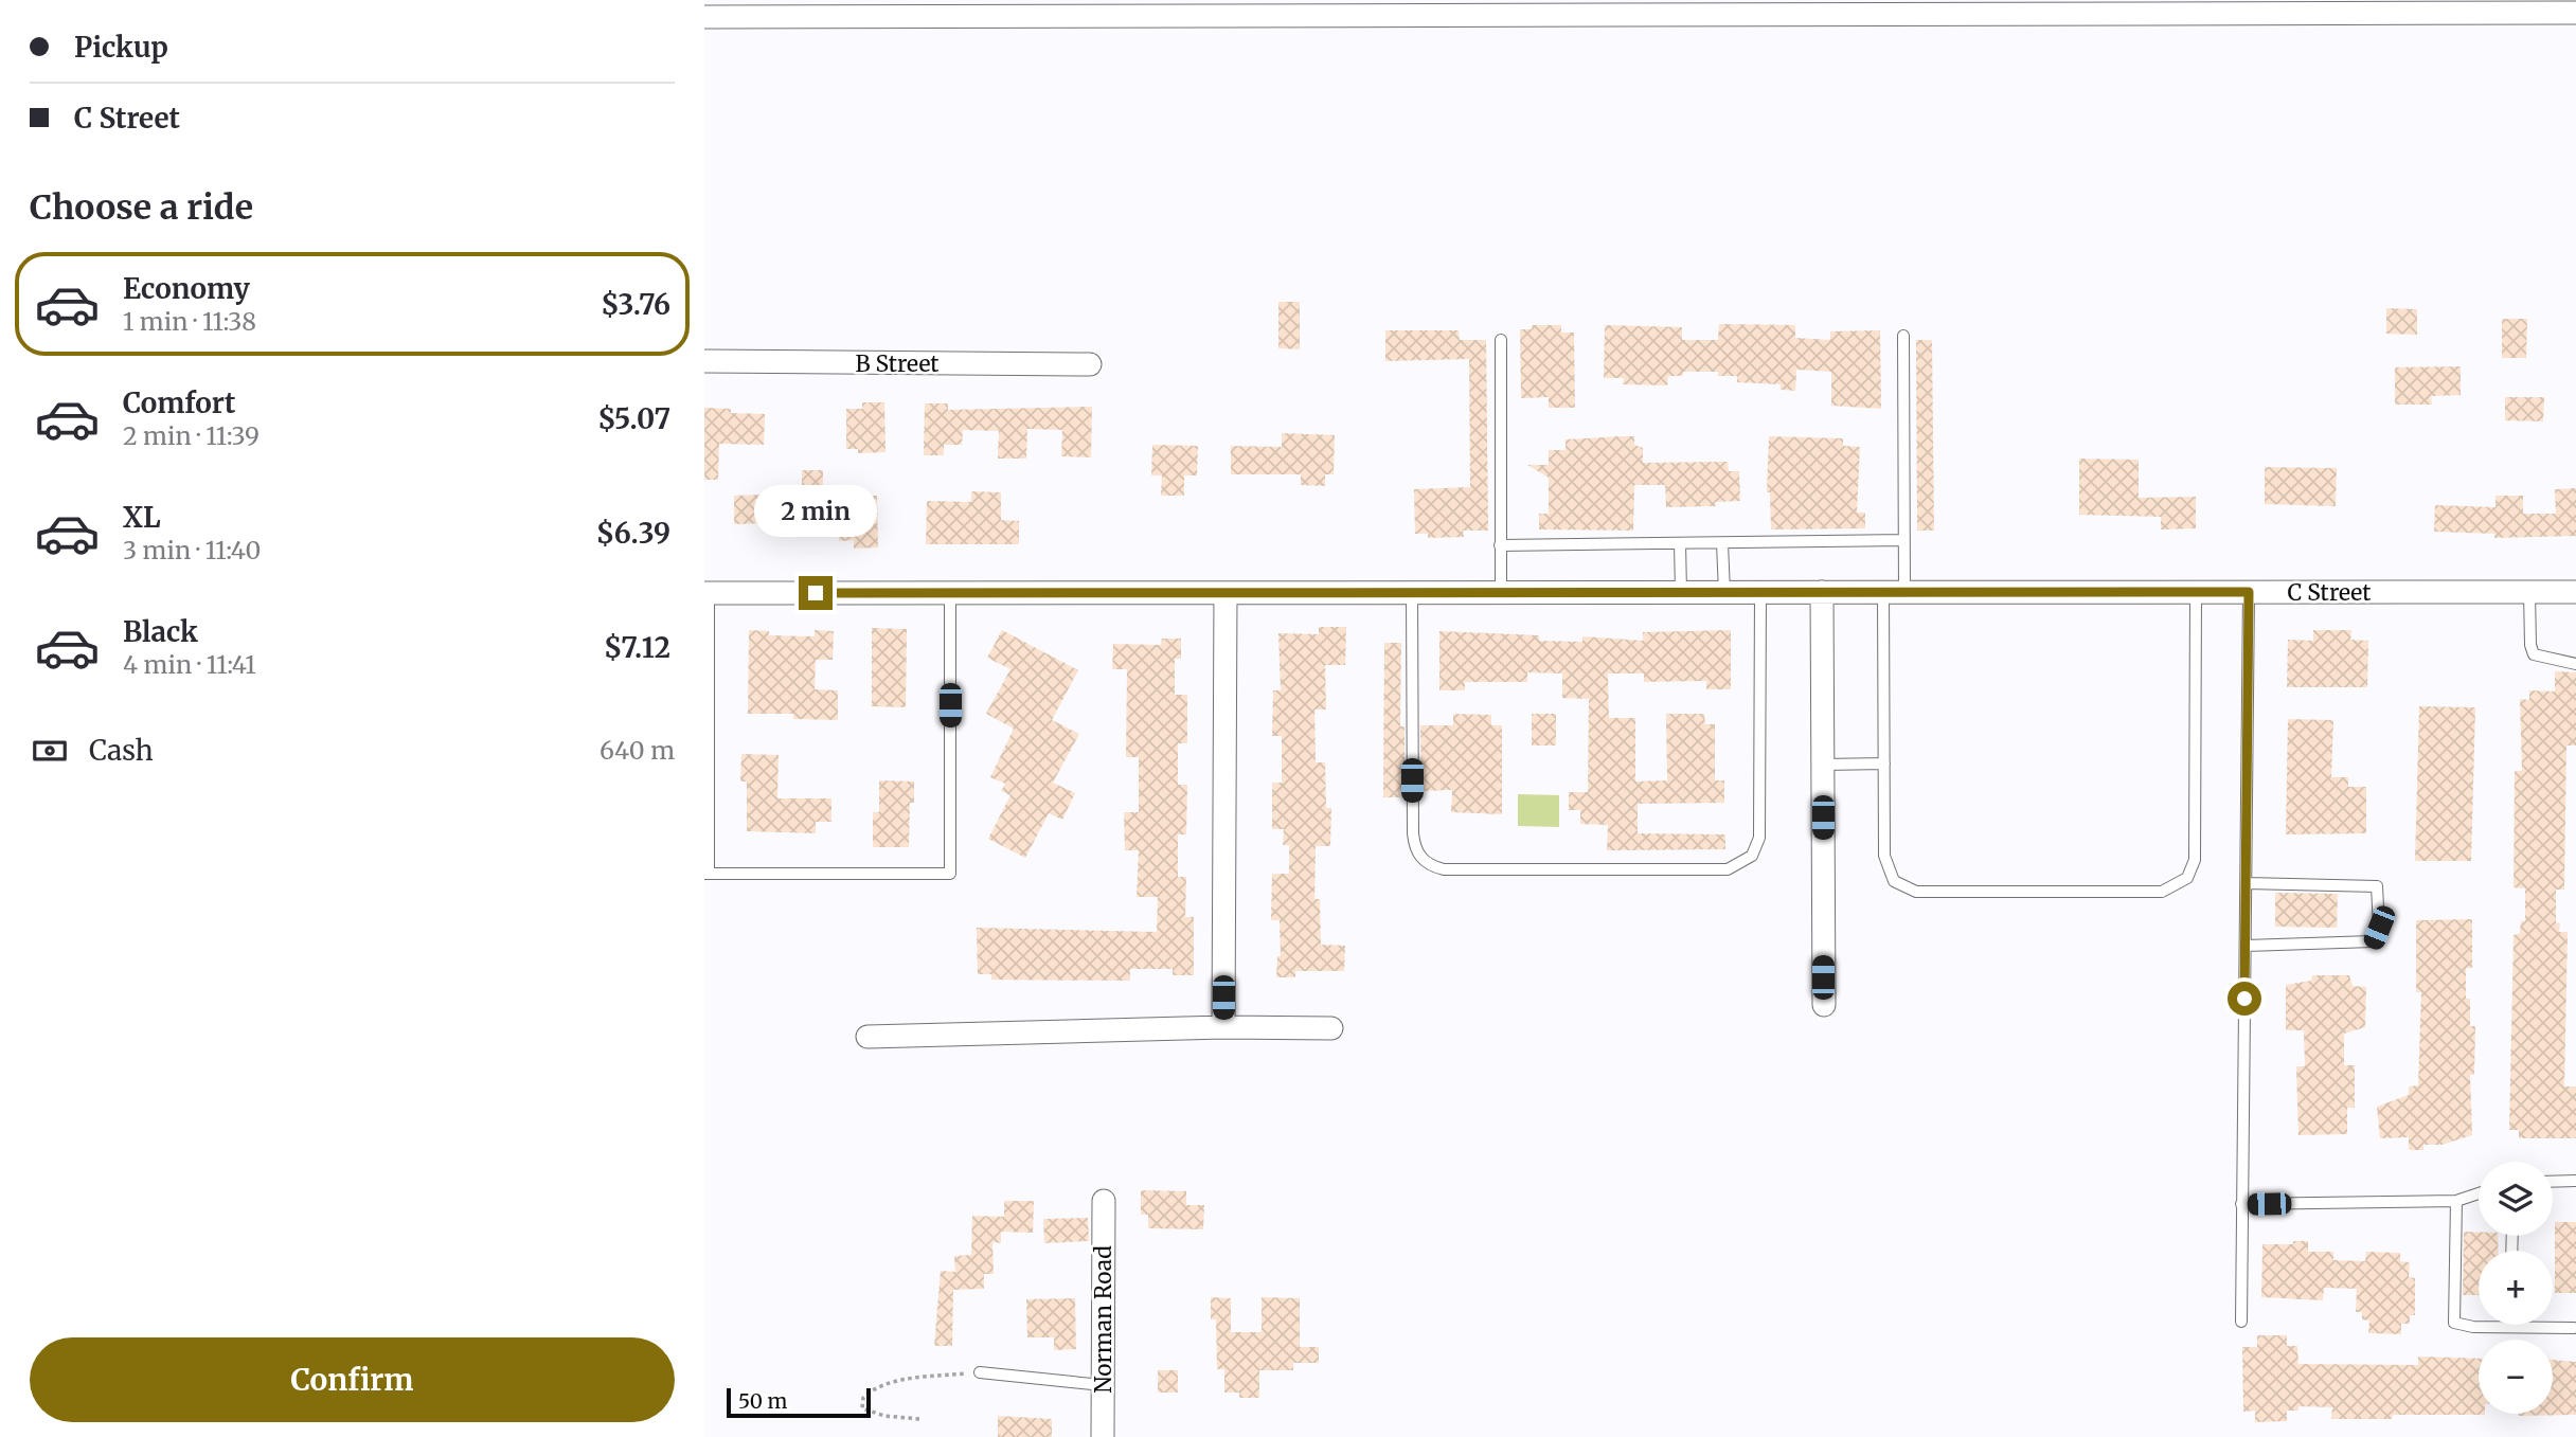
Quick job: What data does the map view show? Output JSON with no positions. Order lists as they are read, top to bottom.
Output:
{
  "streets": {
    "street": ["B Street", "C Street", "Norman Road"]
  },
  "scale_bar": "50 m",
  "page": {
    "banner": ["Pickup", "C Street"],
    "heading": "Choose a ride",
    "list": [
      {
        "name": "Economy",
        "note": "1 min · 11:38",
        "value": "$3.76"
      },
      {
        "name": "Comfort",
        "note": "2 min · 11:39",
        "value": "$5.07"
      },
      {
        "name": "XL",
        "note": "3 min · 11:40",
        "value": "$6.39"
      },
      {
        "name": "Black",
        "note": "4 min · 11:41",
        "value": "$7.12"
      }
    ],
    "bubble": "2 min",
    "pay": ["Cash", "640 m"],
    "map_buttons": ["+", "−"],
    "buttons": "Confirm",
    "scale": "50 m"
  }
}
